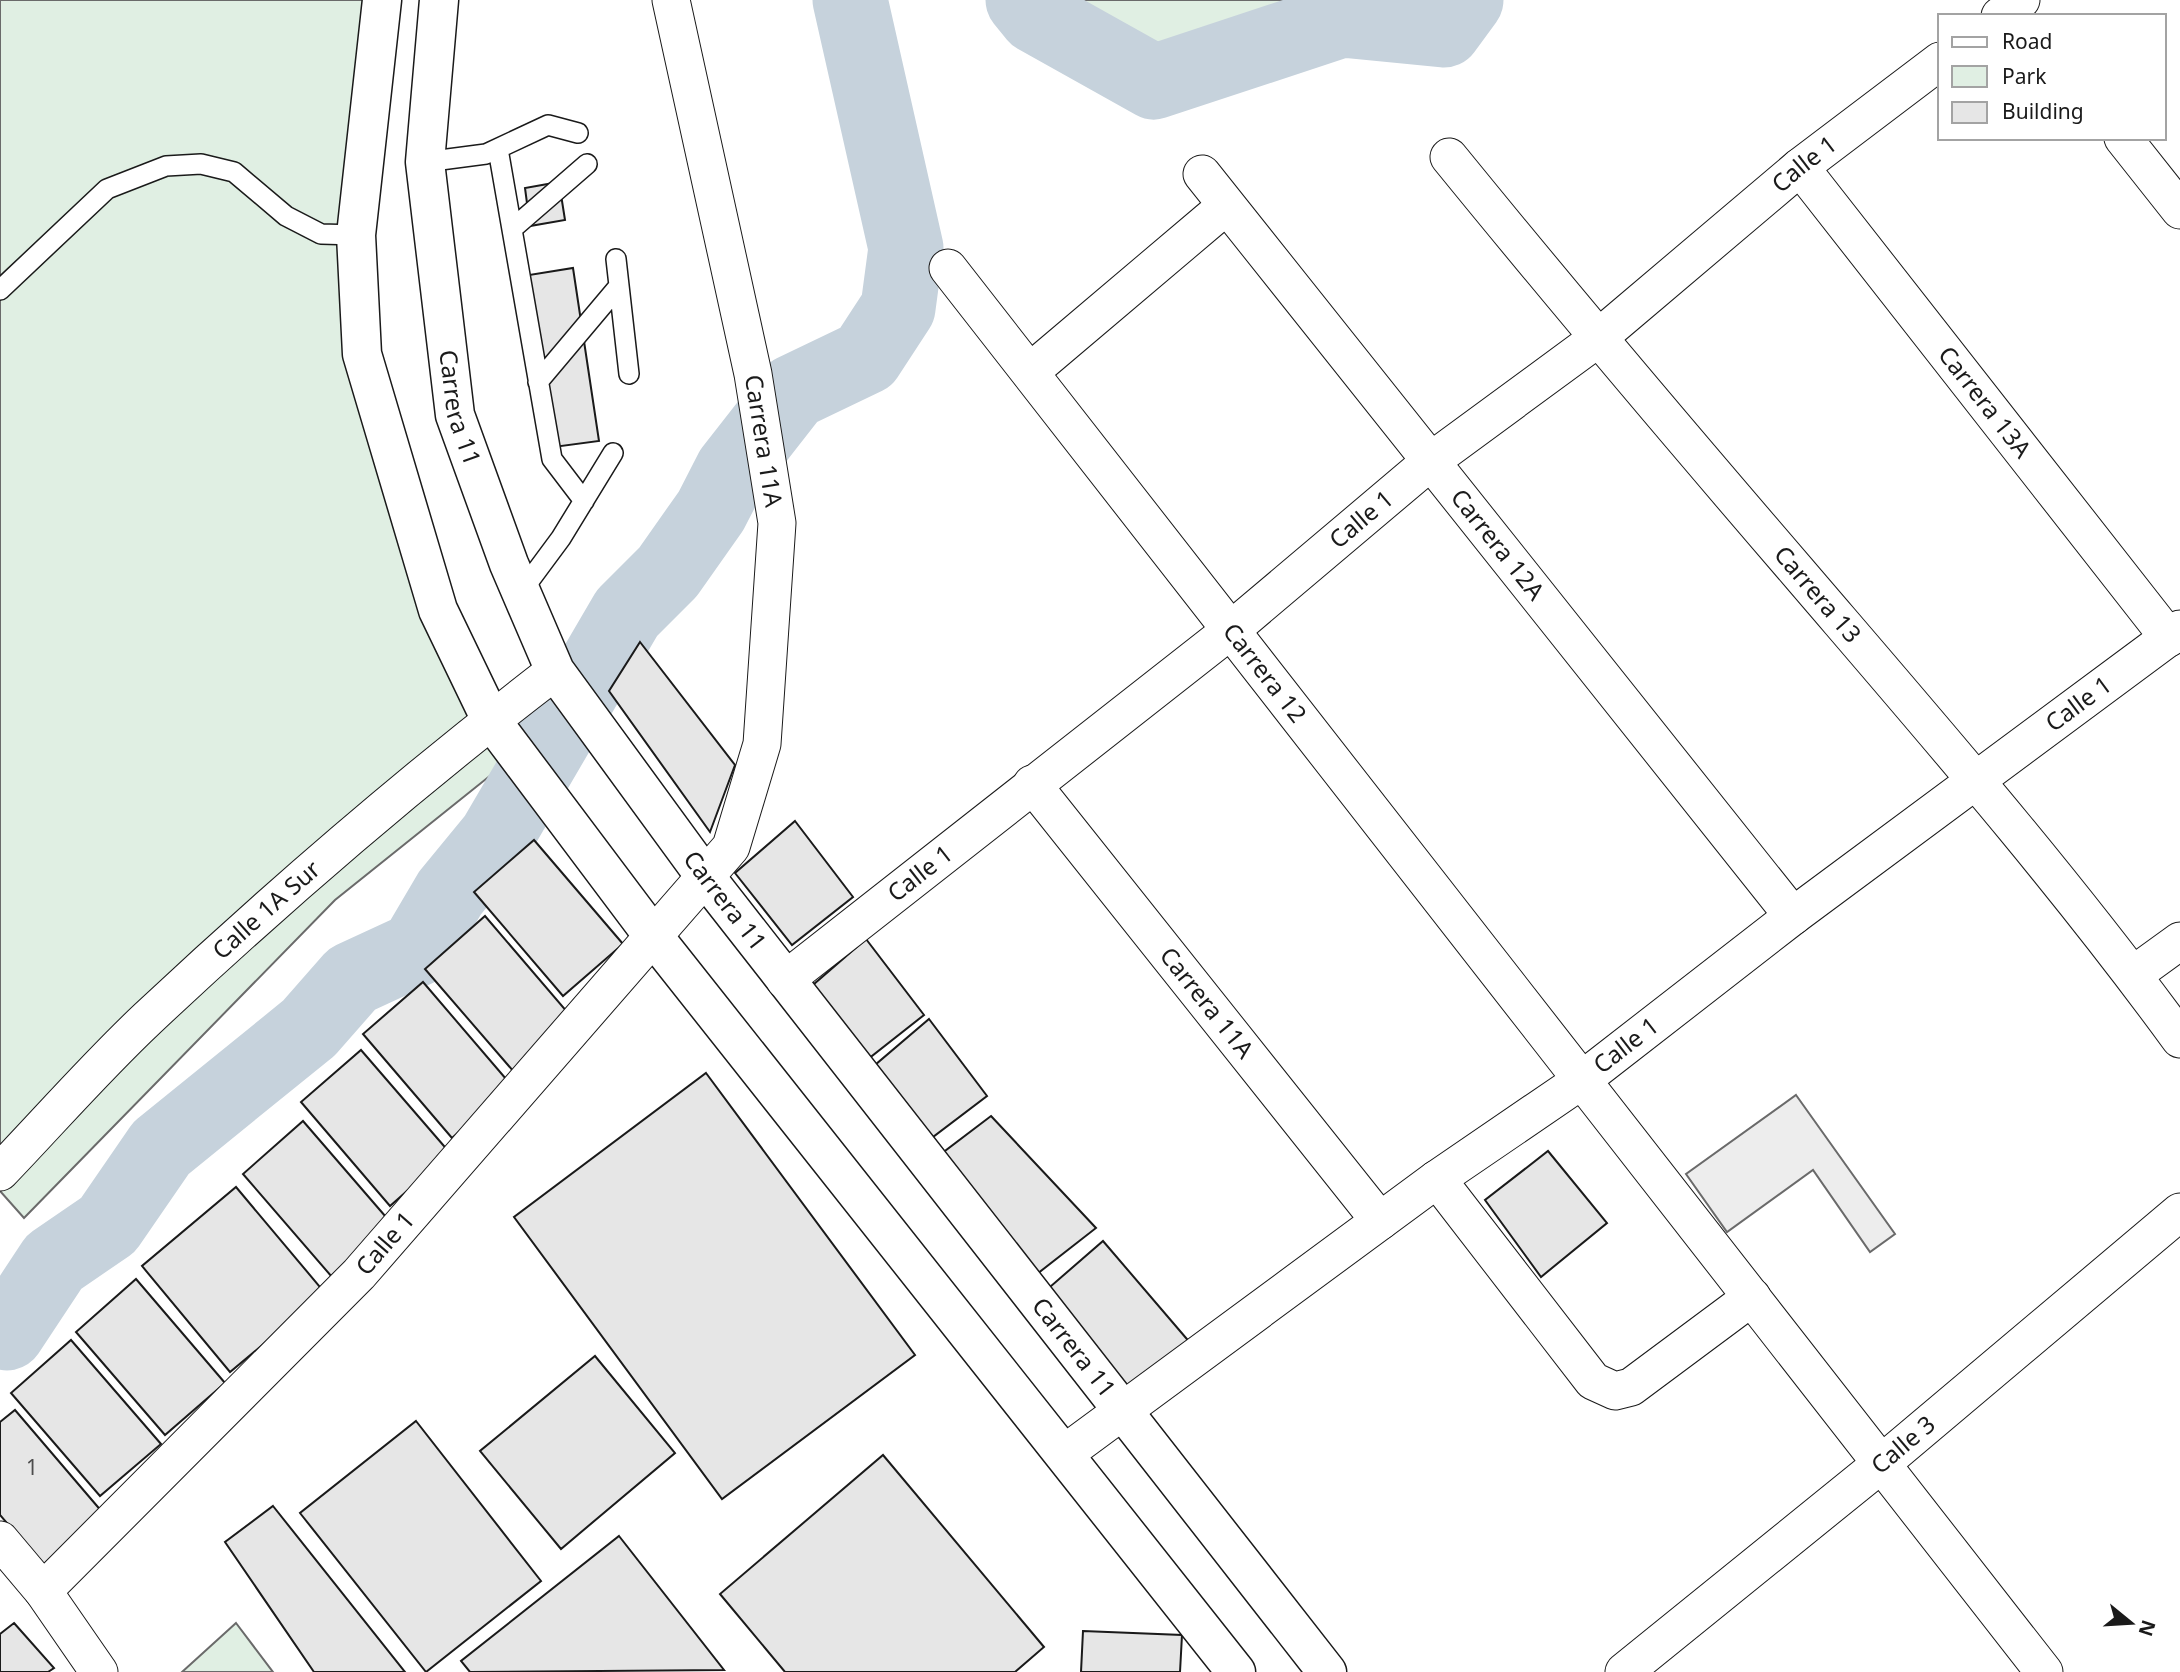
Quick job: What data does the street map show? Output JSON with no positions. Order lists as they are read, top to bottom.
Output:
{
  "streets": {
    "main road": ["Carrera 11"],
    "street": [
      "Calle 1",
      "Carrera 13A",
      "Carrera 11A",
      "Carrera 12A",
      "Carrera 13",
      "Carrera 12",
      "Calle 1A Sur",
      "Calle 3"
    ]
  },
  "crossings": [
    ["Calle 1", "Carrera 13A"],
    ["Calle 1", "Carrera 11"],
    ["Calle 1", "Carrera 11A"],
    ["Calle 1", "Carrera 12A"],
    ["Calle 1", "Carrera 13"],
    ["Calle 1", "Carrera 12"],
    ["Carrera 11", "Carrera 11A"],
    ["Carrera 11", "Calle 1A Sur"],
    ["Carrera 12", "Calle 3"]
  ],
  "house_numbers": ["1"],
  "legend": ["Road", "Park", "Building"],
  "north": "right"
}
